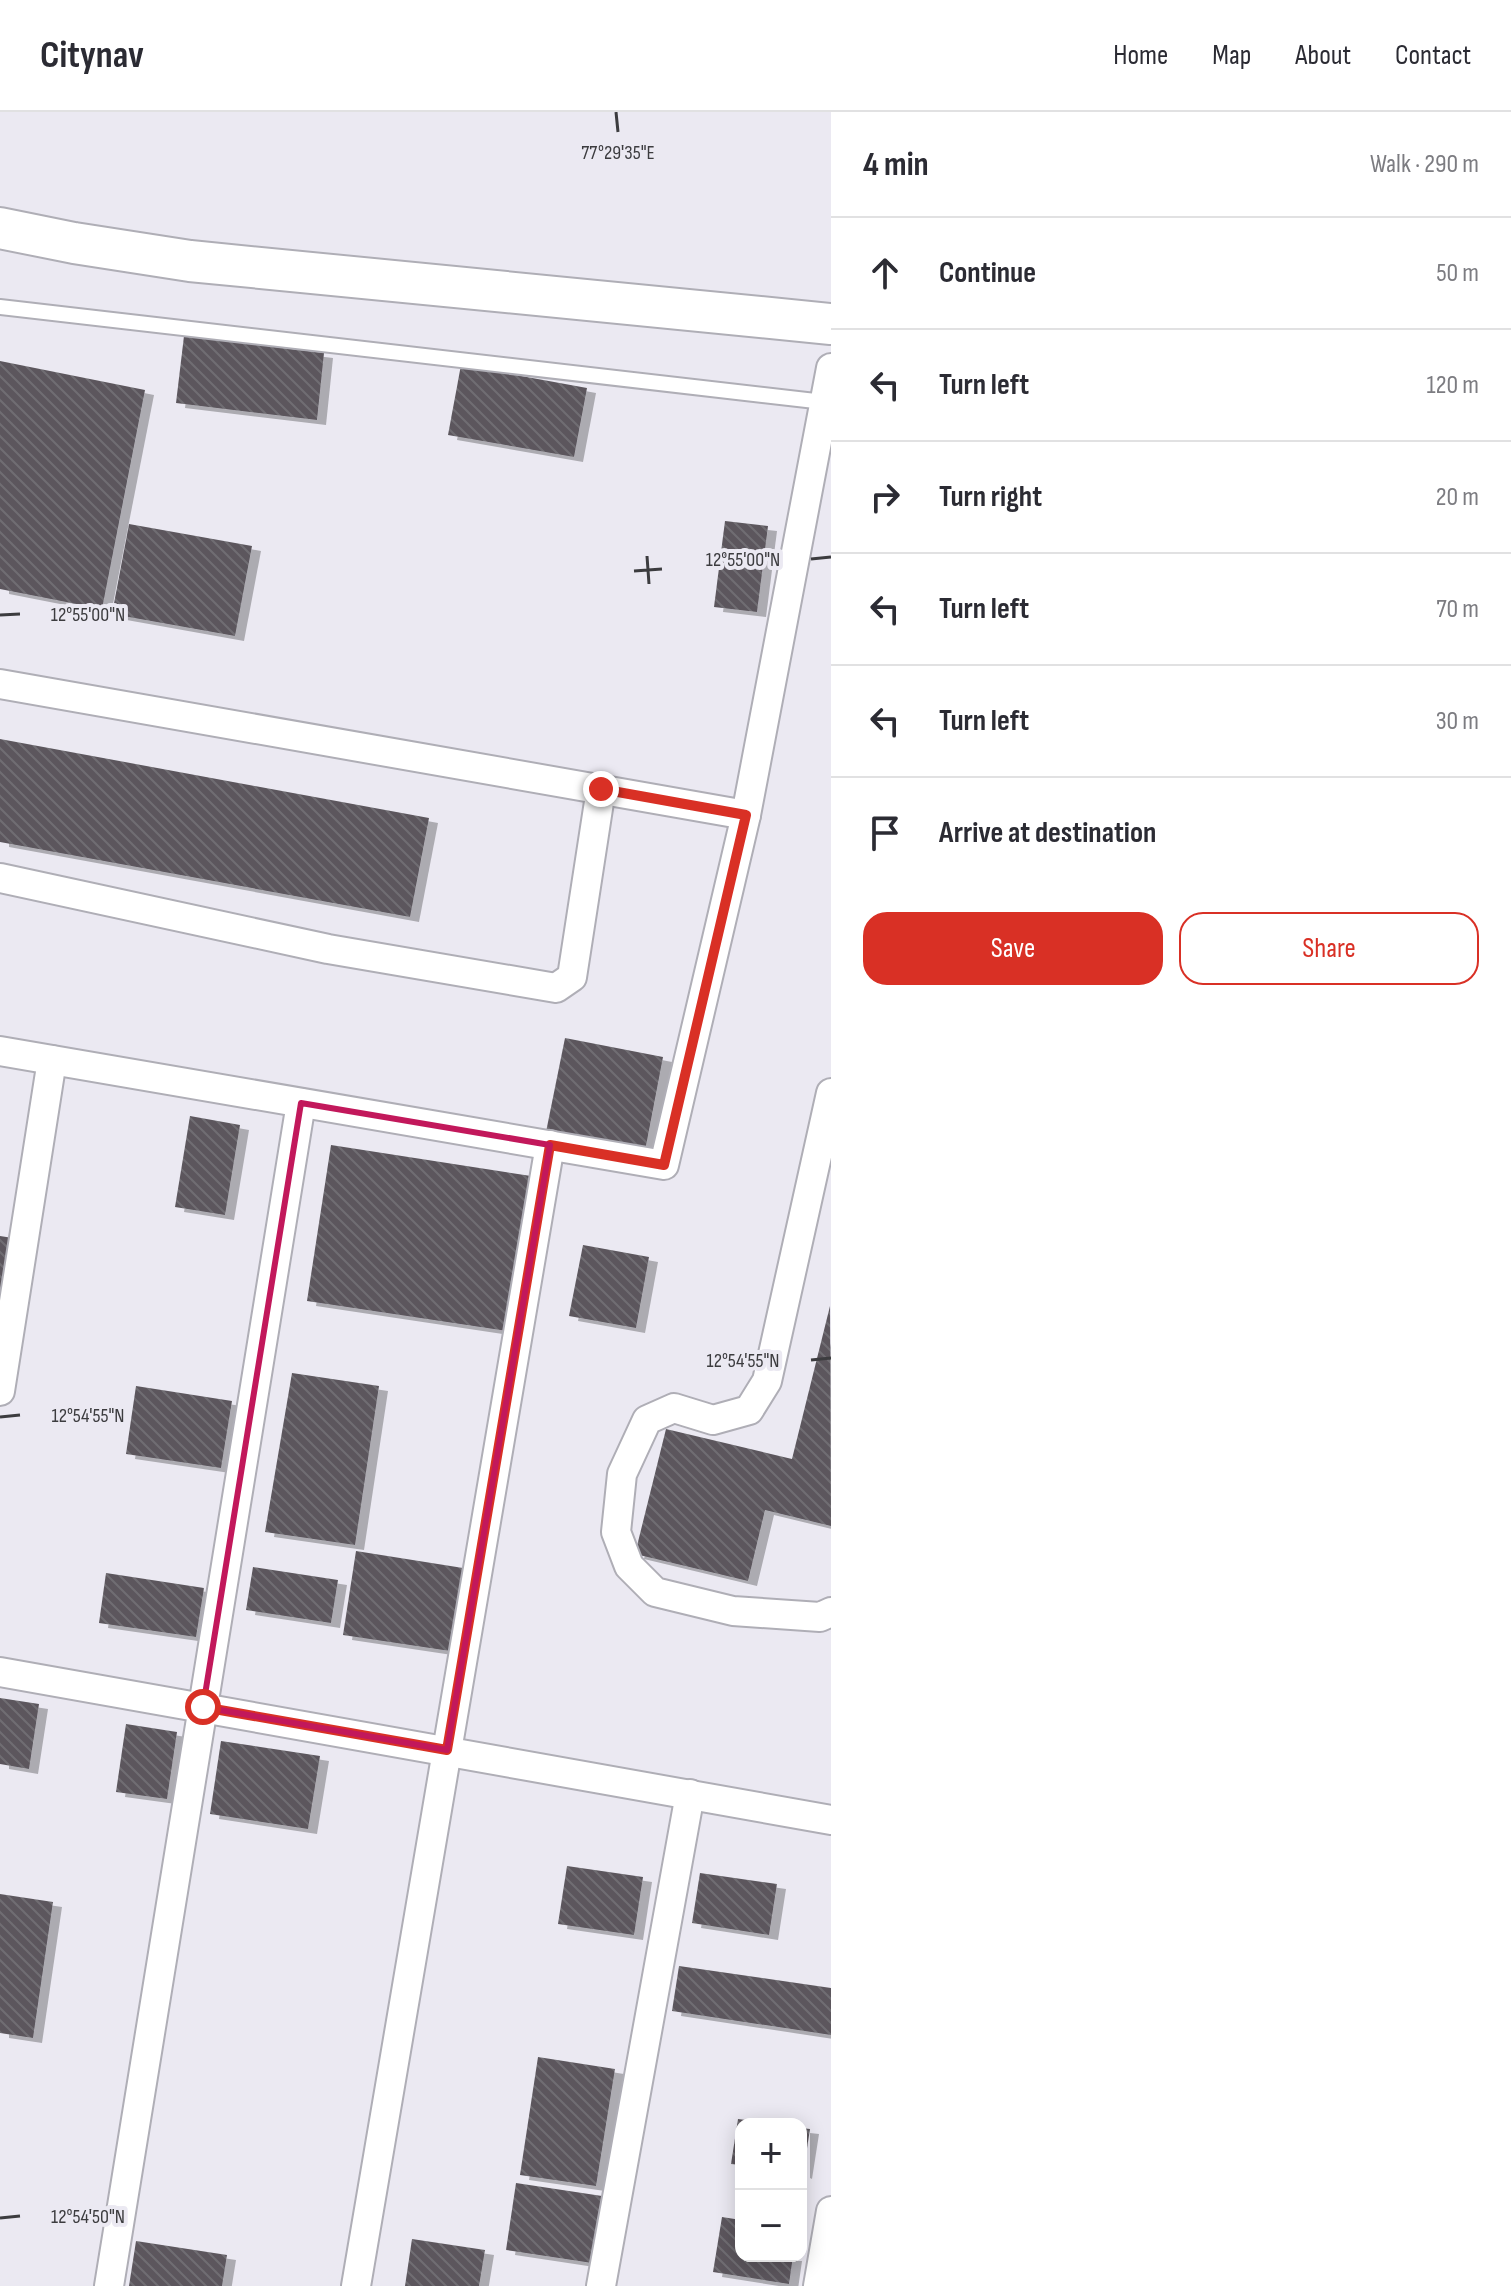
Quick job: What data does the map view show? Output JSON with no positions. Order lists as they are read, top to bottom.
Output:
{
  "page": {
    "header": "Citynav",
    "nav": [
      "Home",
      "Map",
      "About",
      "Contact"
    ],
    "heading": ["4 min", "Walk · 290 m"],
    "list": [
      ["Continue", "50 m"],
      ["Turn left", "120 m"],
      ["Turn right", "20 m"],
      ["Turn left", "70 m"],
      ["Turn left", "30 m"],
      "Arrive at destination"
    ],
    "buttons": ["Save", "Share"],
    "map_buttons": ["+", "−"]
  },
  "coordinates": [
    "77°29'35\"E",
    "12°55'00\"N",
    "12°54'55\"N",
    "12°54'50\"N"
  ]
}
